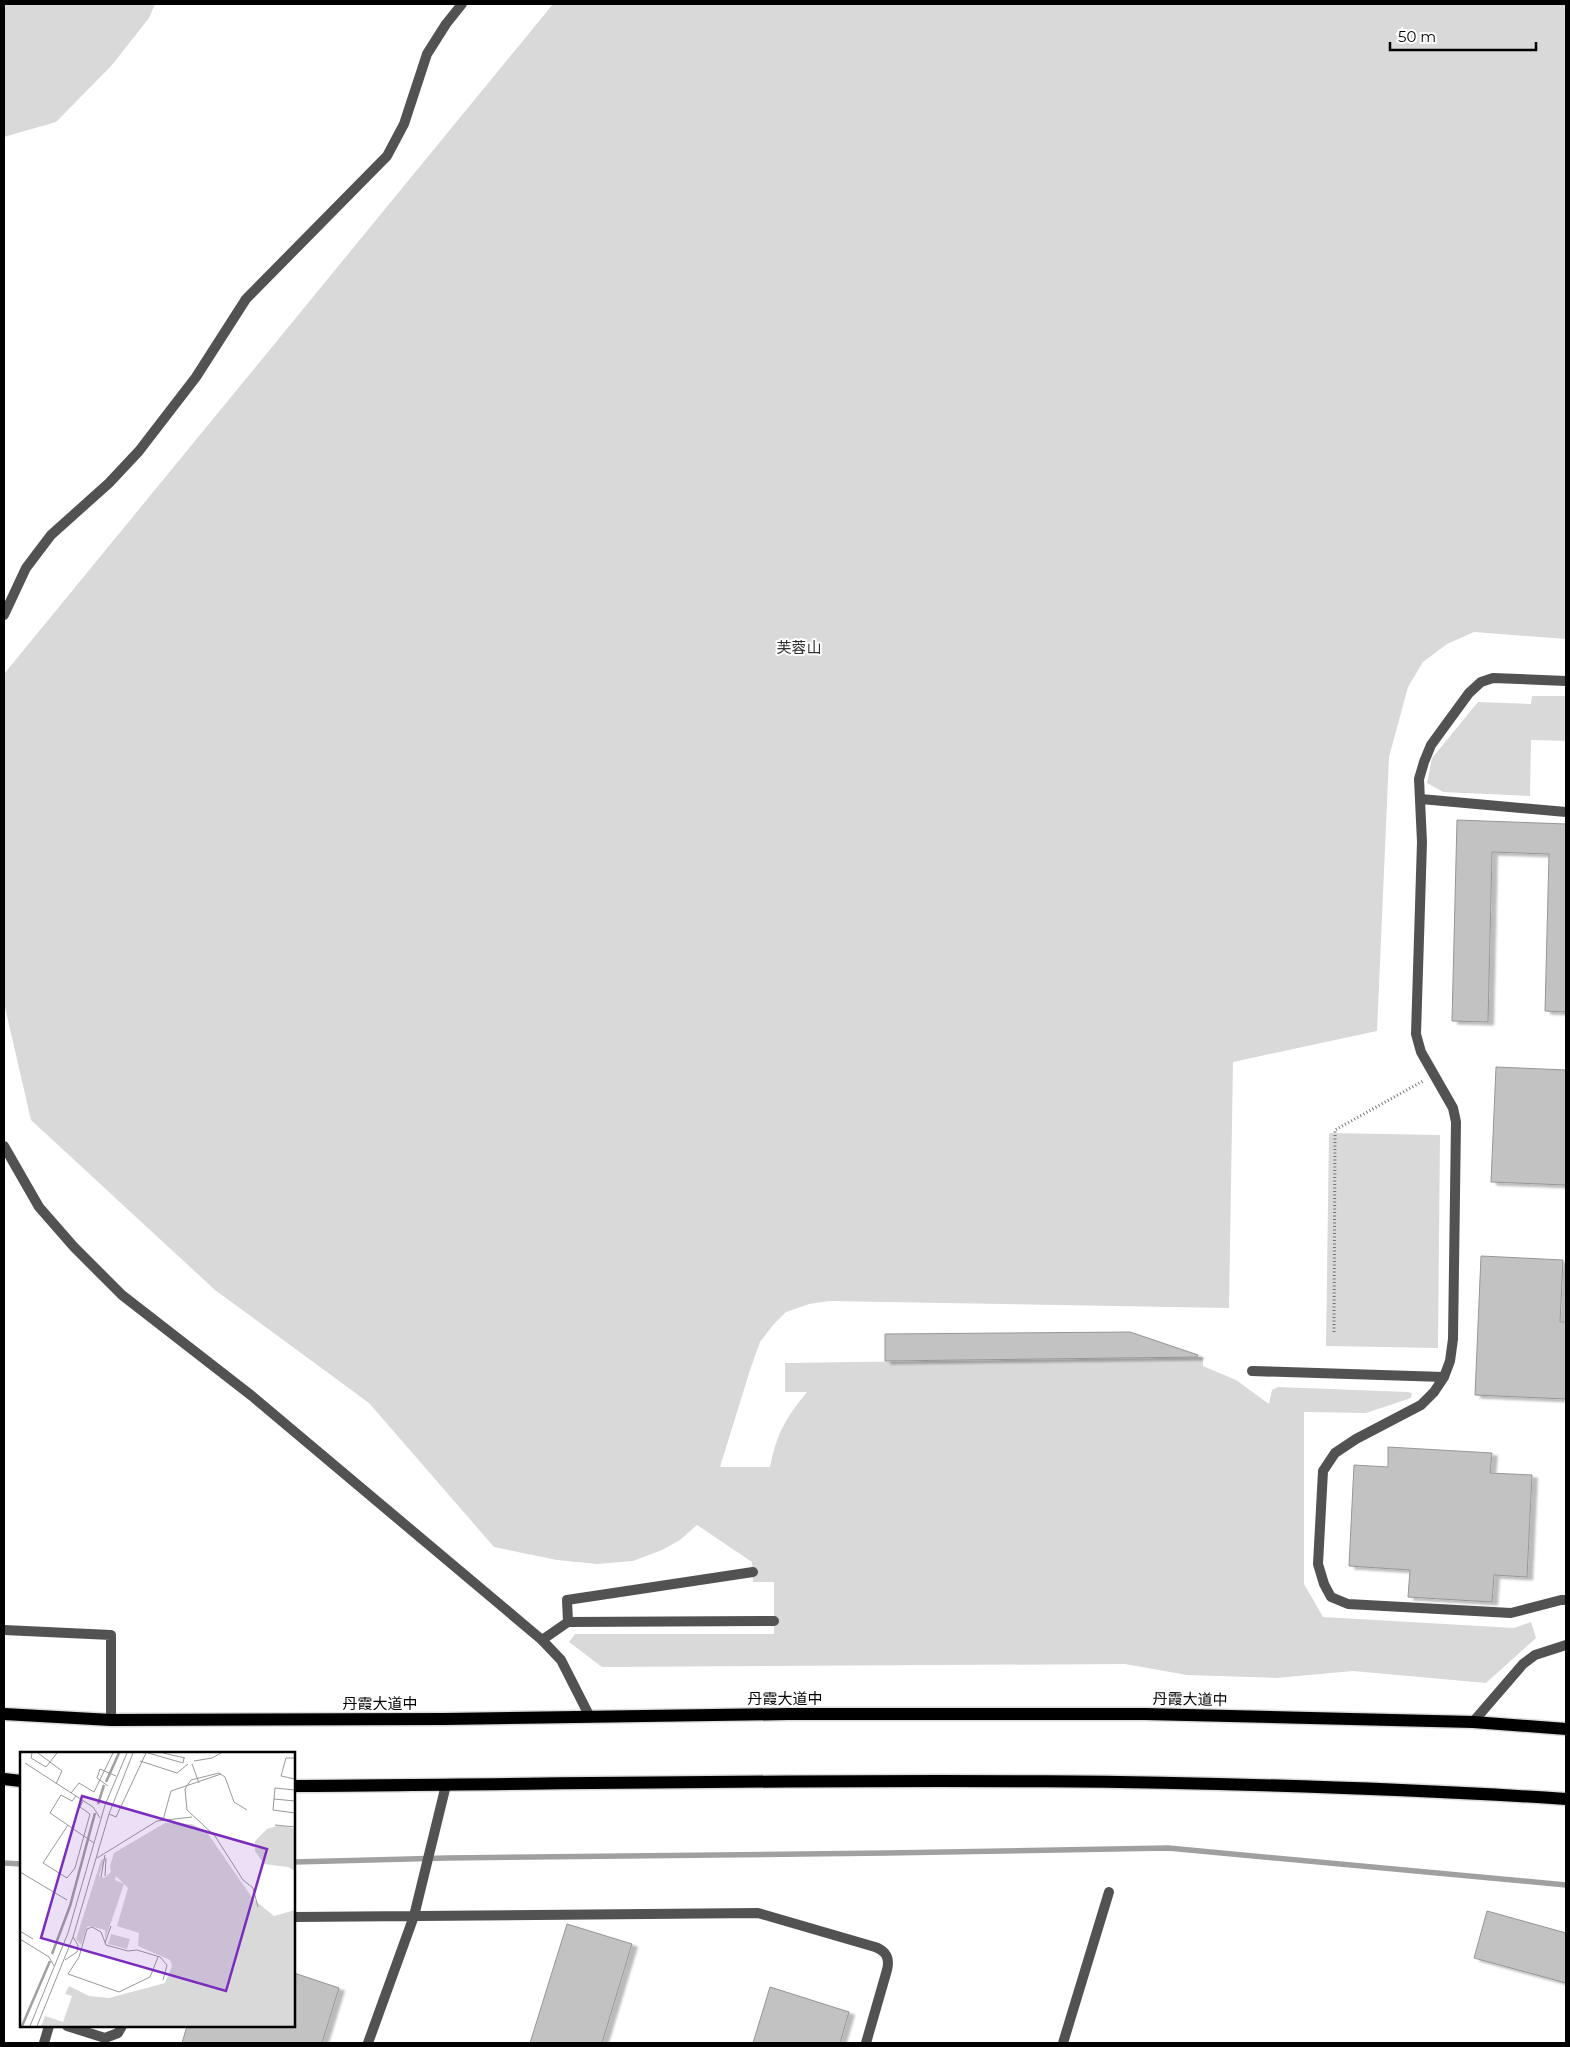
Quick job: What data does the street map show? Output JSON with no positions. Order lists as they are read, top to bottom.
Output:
{
  "streets": {
    "main road": ["丹霞大道中"]
  },
  "parks": ["芙蓉山"],
  "scale_bar": "50 m"
}
